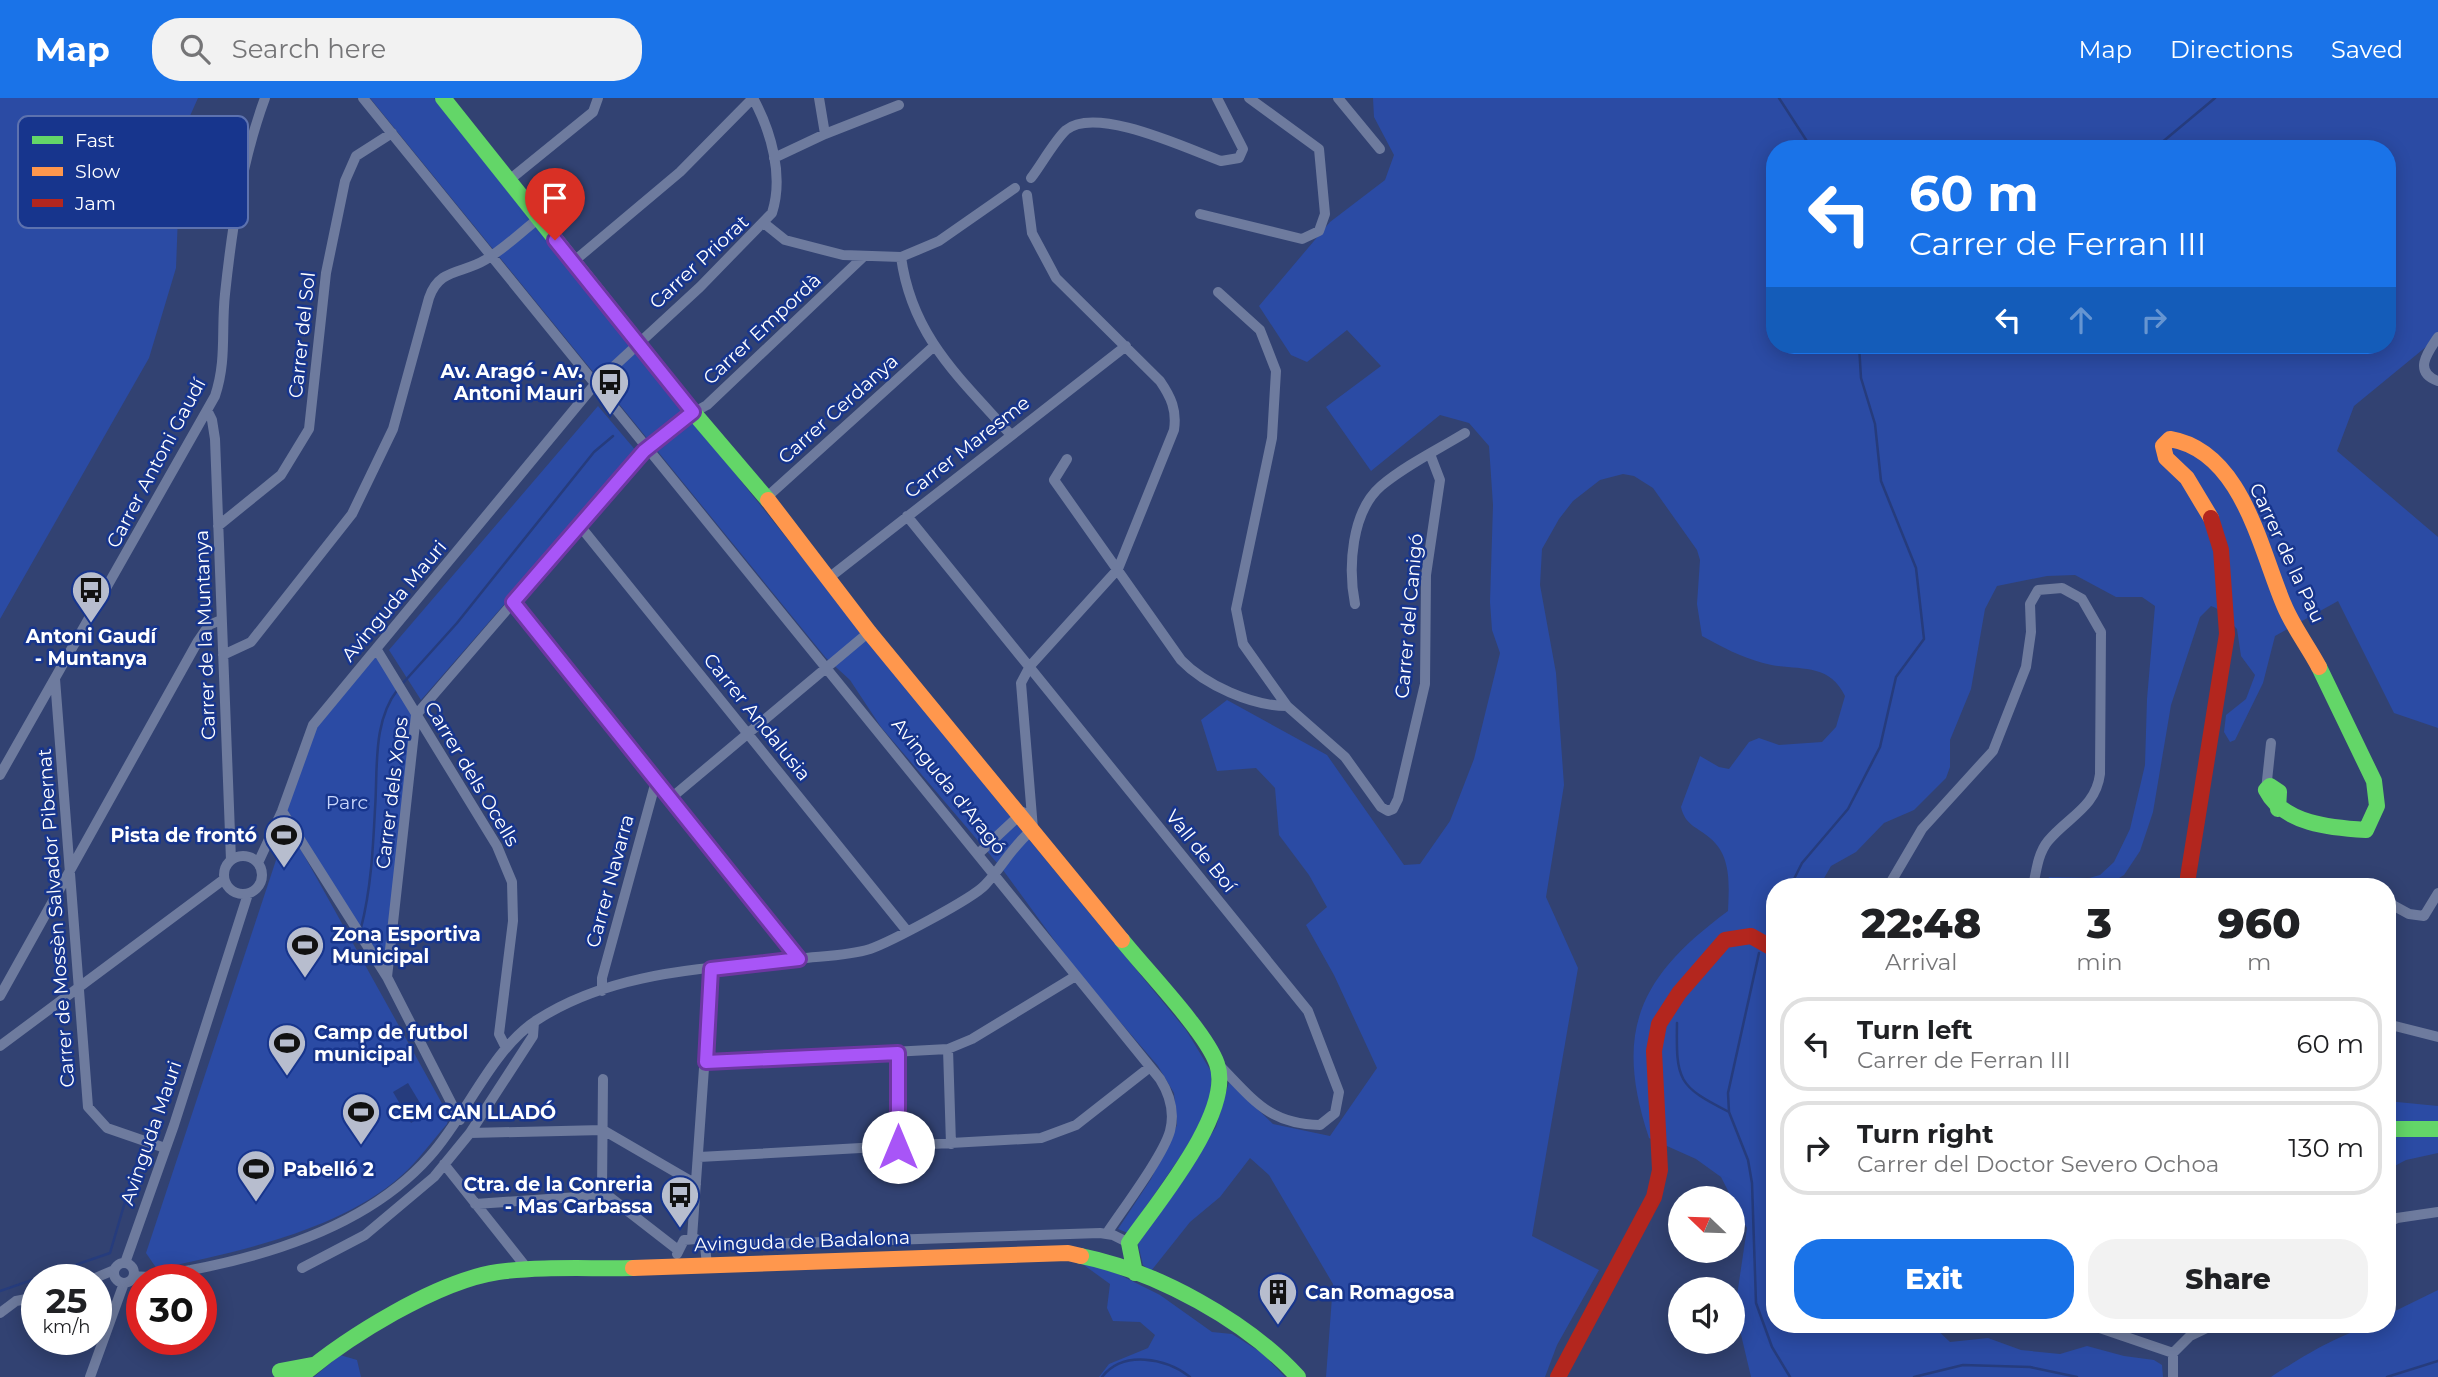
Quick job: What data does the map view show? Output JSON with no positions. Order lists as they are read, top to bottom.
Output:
{
  "streets": {
    "street": [
      "Carrer Priorat",
      "Carrer Empordà",
      "Carrer del Sol",
      "Carrer Cerdanya",
      "Carrer Maresme",
      "Carrer Antoni Gaudí",
      "Carrer de la Pau",
      "Avinguda Mauri",
      "Carrer del Canigó",
      "Carrer de la Muntanya",
      "Carrer Andalusia",
      "Carrer dels Ocells",
      "Avinguda d'Aragó",
      "Carrer dels Xops",
      "Vall de Boí",
      "Carrer Navarra",
      "Carrer de Mossèn Salvador Pibernat",
      "Avinguda de Badalona"
    ]
  },
  "crossings": [
    ["Carrer Priorat", "Avinguda Mauri"],
    ["Carrer Priorat", "Avinguda d'Aragó"],
    ["Carrer Empordà", "Avinguda d'Aragó"],
    ["Carrer Empordà", "Carrer dels Xops"],
    ["Carrer del Sol", "Carrer de la Muntanya"],
    ["Carrer del Sol", "Avinguda d'Aragó"],
    ["Carrer Cerdanya", "Avinguda d'Aragó"],
    ["Carrer Maresme", "Avinguda d'Aragó"],
    ["Carrer Maresme", "Vall de Boí"],
    ["Carrer Antoni Gaudí", "Carrer de la Muntanya"],
    ["Carrer Antoni Gaudí", "Carrer de Mossèn Salvador Pibernat"],
    ["Avinguda Mauri", "Carrer de la Muntanya"],
    ["Avinguda Mauri", "Carrer dels Ocells"],
    ["Avinguda Mauri", "Avinguda d'Aragó"],
    ["Avinguda Mauri", "Carrer de Mossèn Salvador Pibernat"],
    ["Carrer Andalusia", "Carrer dels Xops"],
    ["Carrer dels Ocells", "Carrer dels Xops"],
    ["Avinguda d'Aragó", "Carrer dels Xops"],
    ["Avinguda d'Aragó", "Vall de Boí"]
  ],
  "parks": ["Parc"],
  "places": {
    "bus stop": ["Av. Aragó - Av. Antoni Mauri", "Antoni Gaudí - Muntanya", "Ctra. de la Conreria - Mas Carbassa"],
    "sports": [
      "Pista de frontó",
      "Zona Esportiva Municipal",
      "Camp de futbol municipal",
      "CEM CAN LLADÓ",
      "Pabelló 2"
    ],
    "building": ["Can Romagosa"]
  },
  "legend": ["Fast", "Slow", "Jam"],
  "north": "top left",
  "page": {
    "header": "Map",
    "search": "Search here",
    "nav": ["Map", "Directions", "Saved"],
    "turn": ["60 m", "Carrer de Ferran III"],
    "eta": [
      "22:48",
      "Arrival",
      "3",
      "min",
      "960",
      "m"
    ],
    "list": [
      {
        "name": "Turn left",
        "note": "Carrer de Ferran III",
        "value": "60 m"
      },
      {
        "name": "Turn right",
        "note": "Carrer del Doctor Severo Ochoa",
        "value": "130 m"
      }
    ],
    "buttons": ["Exit", "Share"],
    "speed": "25 km/h",
    "limit": "30"
  }
}
